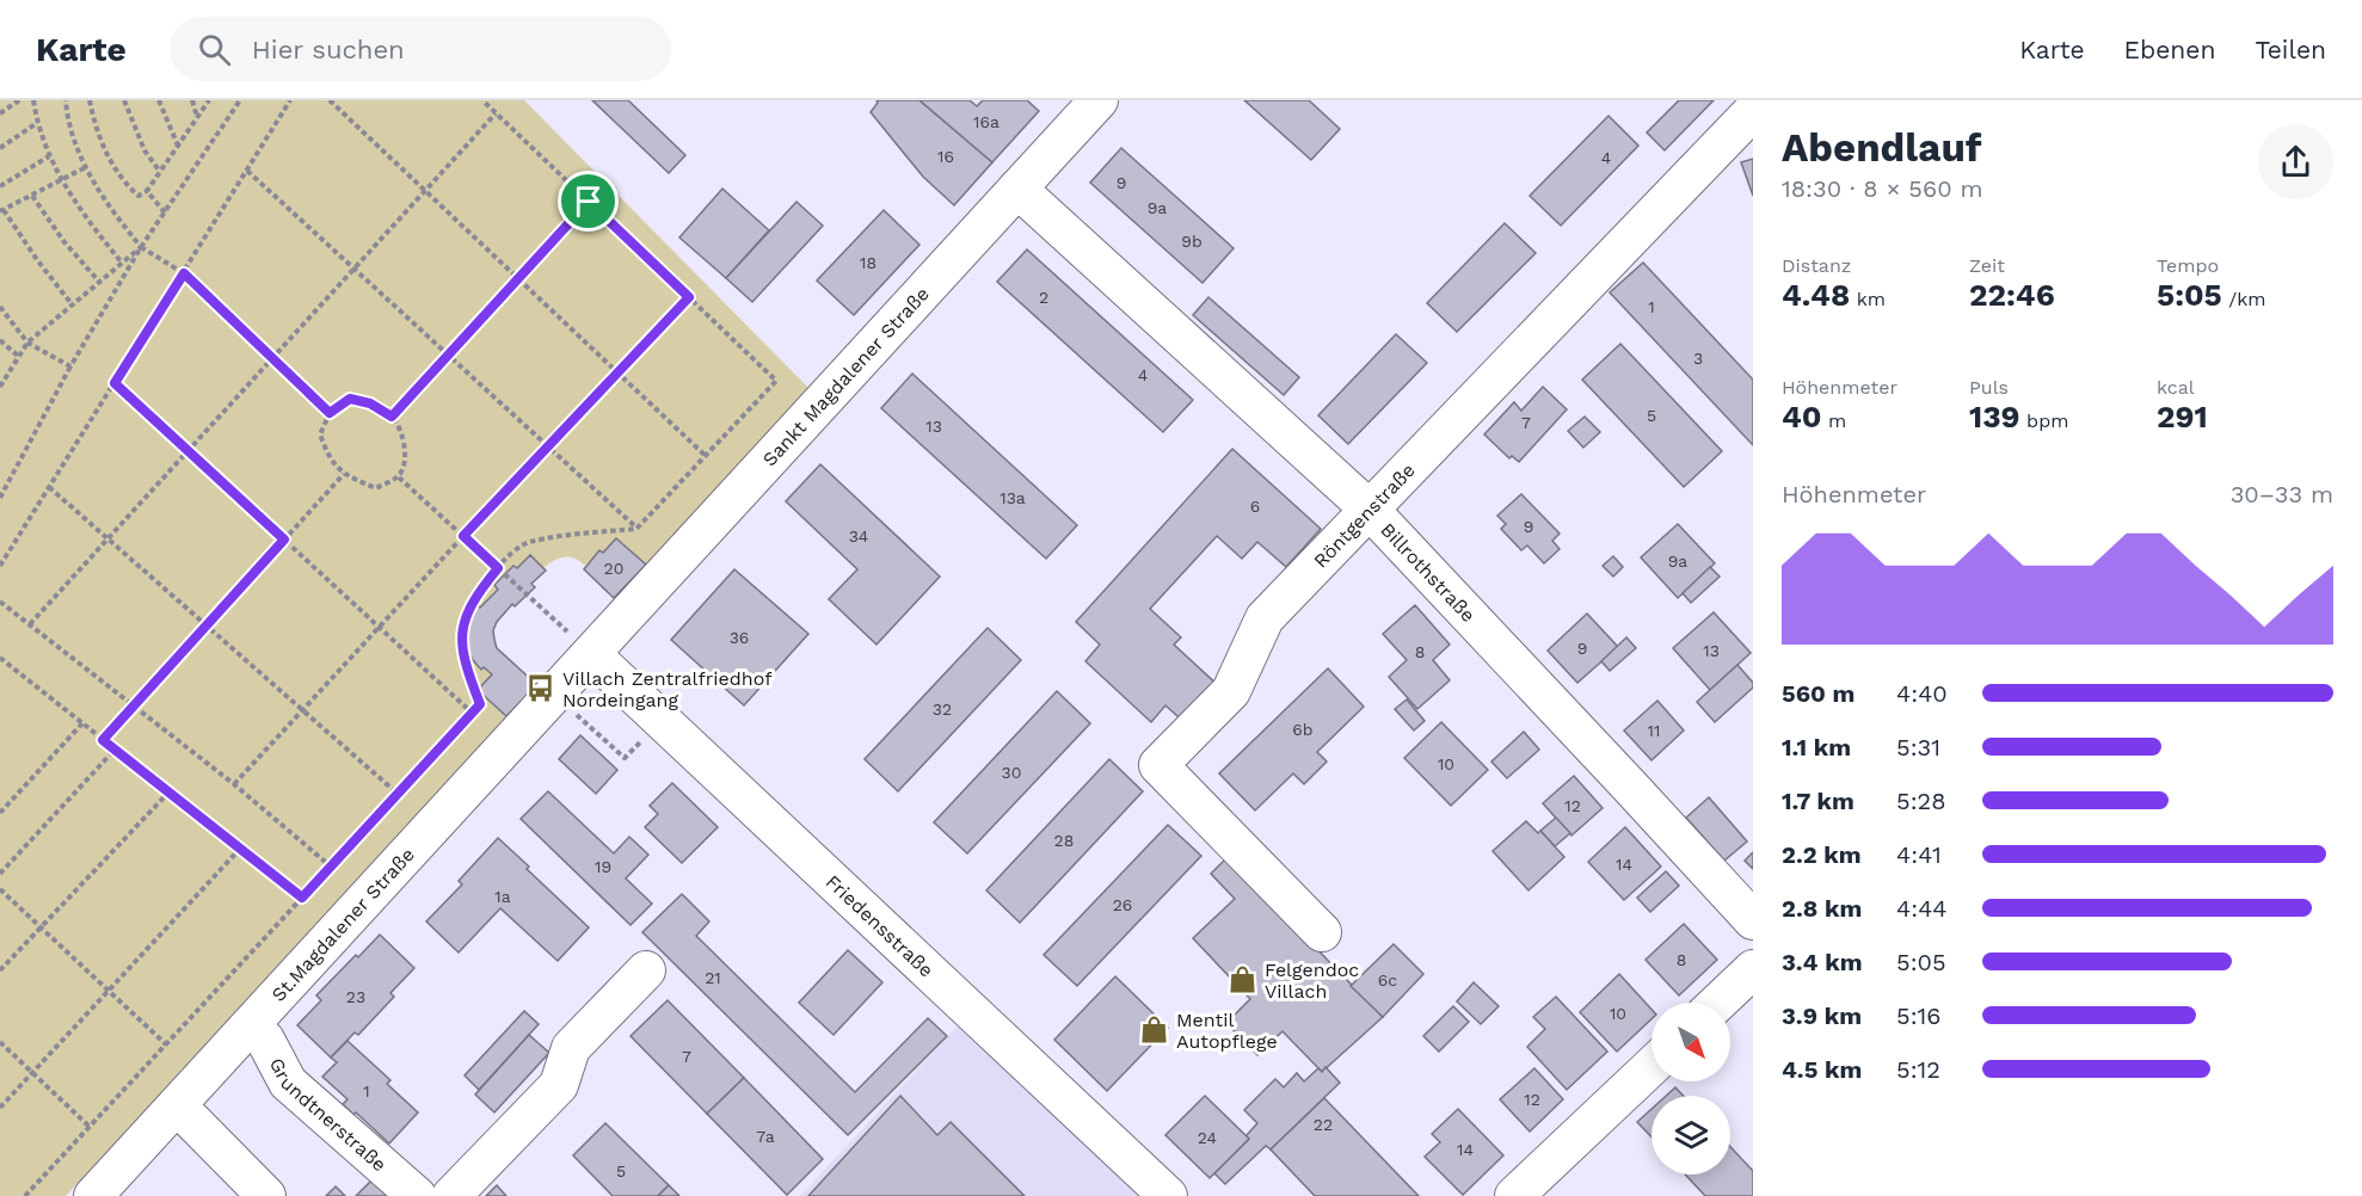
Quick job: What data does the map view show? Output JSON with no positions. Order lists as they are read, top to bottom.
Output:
{
  "streets": {
    "street": [
      "Sankt Magdalener Straße",
      "Röntgenstraße",
      "Billrothstraße",
      "St.Magdalener Straße",
      "Friedensstraße",
      "Grundtnerstraße"
    ]
  },
  "crossings": [
    ["Sankt Magdalener Straße", "Billrothstraße"],
    ["Sankt Magdalener Straße", "St.Magdalener Straße"],
    ["Sankt Magdalener Straße", "Friedensstraße"],
    ["Röntgenstraße", "Billrothstraße"],
    ["St.Magdalener Straße", "Friedensstraße"],
    ["St.Magdalener Straße", "Grundtnerstraße"]
  ],
  "places": {
    "bus stop": ["Villach Zentralfriedhof Nordeingang"],
    "shop": ["Felgendoc Villach", "Mentil Autopflege"]
  },
  "house_numbers": [
    "16a",
    "16",
    "4",
    "9",
    "9a",
    "9b",
    "18",
    "2",
    "1",
    "3",
    "4",
    "5",
    "7",
    "13",
    "13a",
    "6",
    "9",
    "34",
    "9a",
    "20",
    "36",
    "9",
    "13",
    "8",
    "32",
    "6b",
    "11",
    "10",
    "30",
    "12",
    "28",
    "14",
    "19",
    "1a",
    "26",
    "8",
    "21",
    "6c",
    "23",
    "10",
    "7",
    "1",
    "12",
    "22",
    "7a",
    "24",
    "14",
    "5"
  ],
  "north": "bottom right",
  "page": {
    "header": "Karte",
    "search": "Hier suchen",
    "nav": ["Karte", "Ebenen", "Teilen"],
    "heading": ["Abendlauf", "18:30 · 8 × 560 m"],
    "stats": [
      ["Distanz", "4.48 km"],
      ["Zeit", "22:46"],
      ["Tempo", "5:05 /km"],
      ["Höhenmeter", "40 m"],
      ["Puls", "139 bpm"],
      ["kcal", "291"]
    ],
    "chart": ["Höhenmeter", "30–33 m"],
    "list": [
      {
        "name": "560 m",
        "note": "4:40"
      },
      {
        "name": "1.1 km",
        "note": "5:31"
      },
      {
        "name": "1.7 km",
        "note": "5:28"
      },
      {
        "name": "2.2 km",
        "note": "4:41"
      },
      {
        "name": "2.8 km",
        "note": "4:44"
      },
      {
        "name": "3.4 km",
        "note": "5:05"
      },
      {
        "name": "3.9 km",
        "note": "5:16"
      },
      {
        "name": "4.5 km",
        "note": "5:12"
      }
    ]
  }
}
